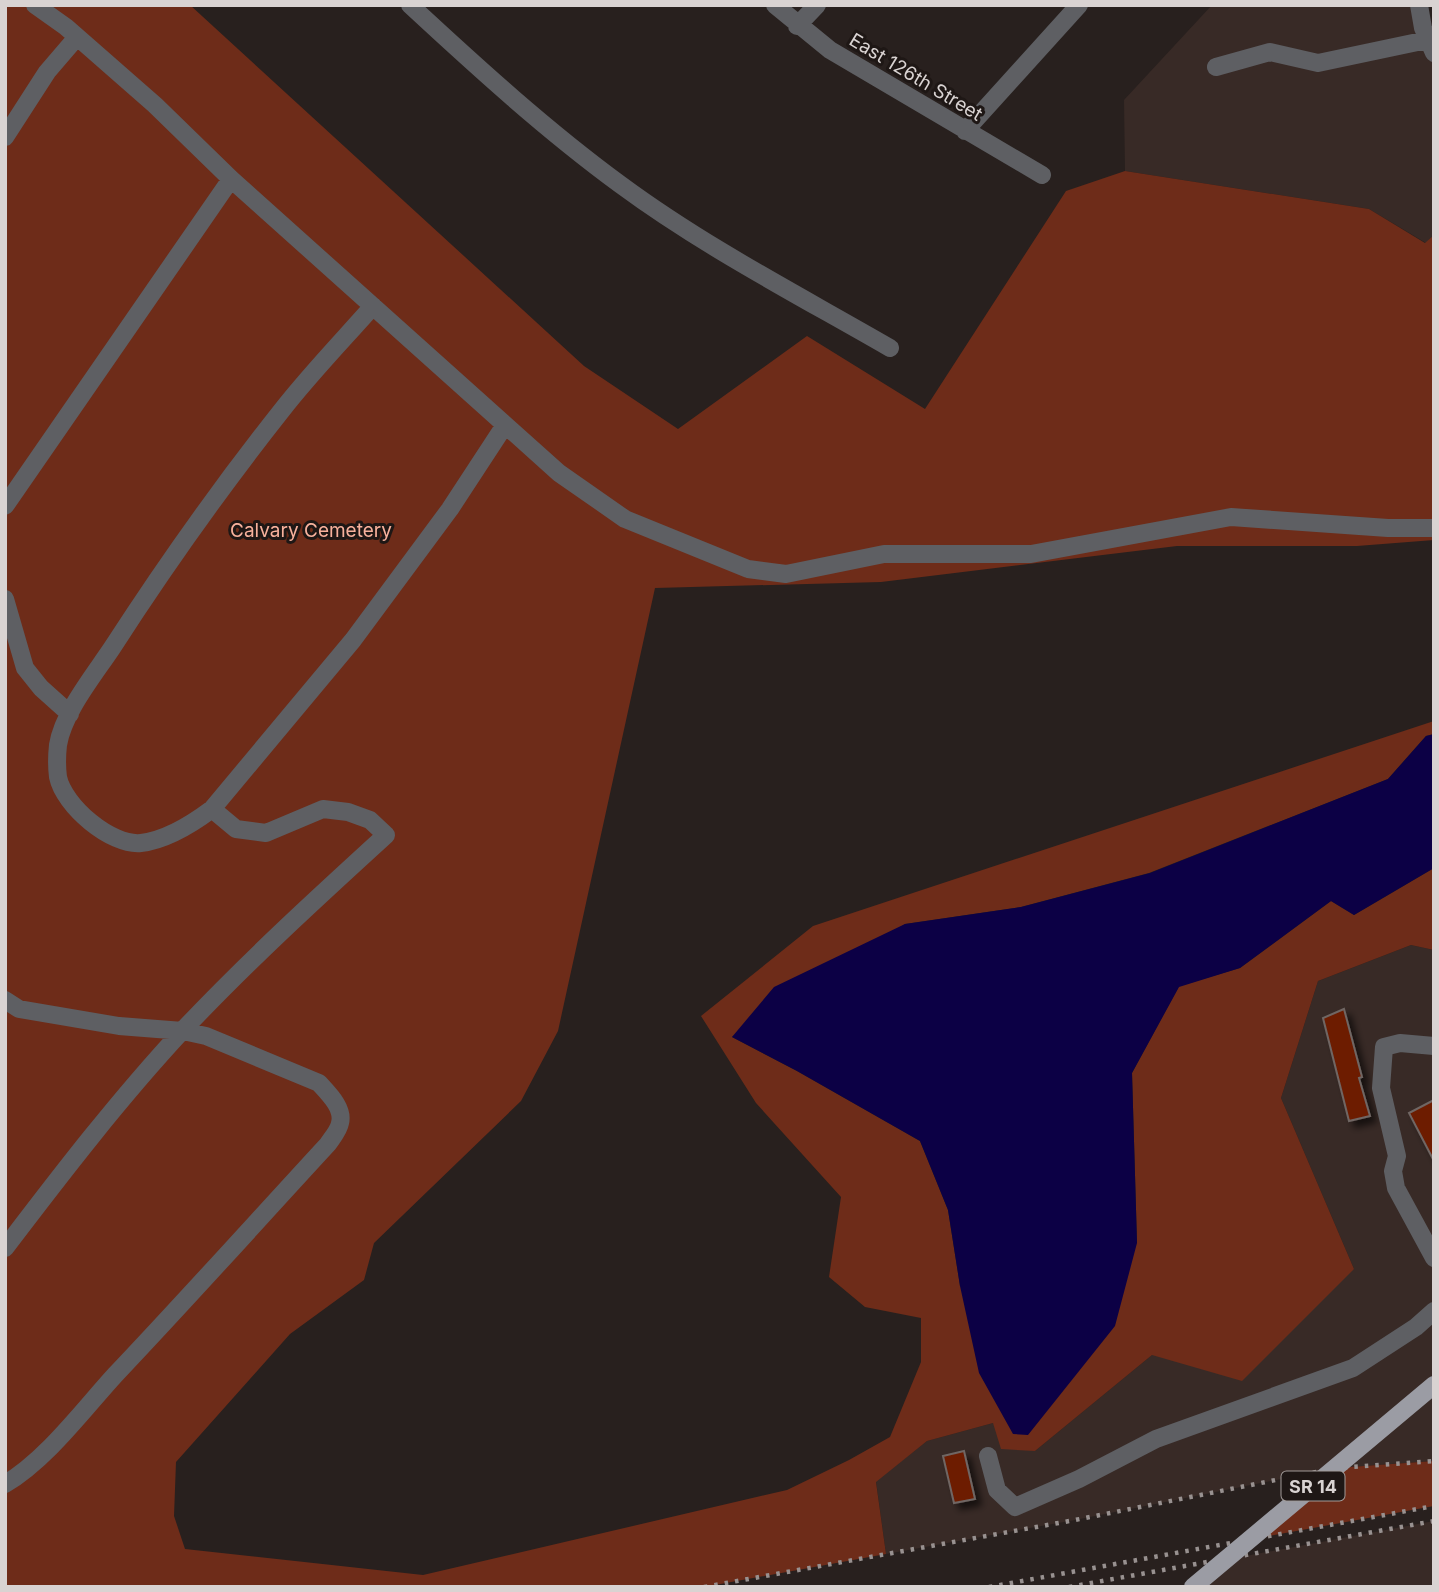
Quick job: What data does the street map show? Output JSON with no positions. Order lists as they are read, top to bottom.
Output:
{
  "streets": {
    "main road": ["SR 14"],
    "street": ["East 126th Street"]
  },
  "parks": ["Calvary Cemetery"]
}
